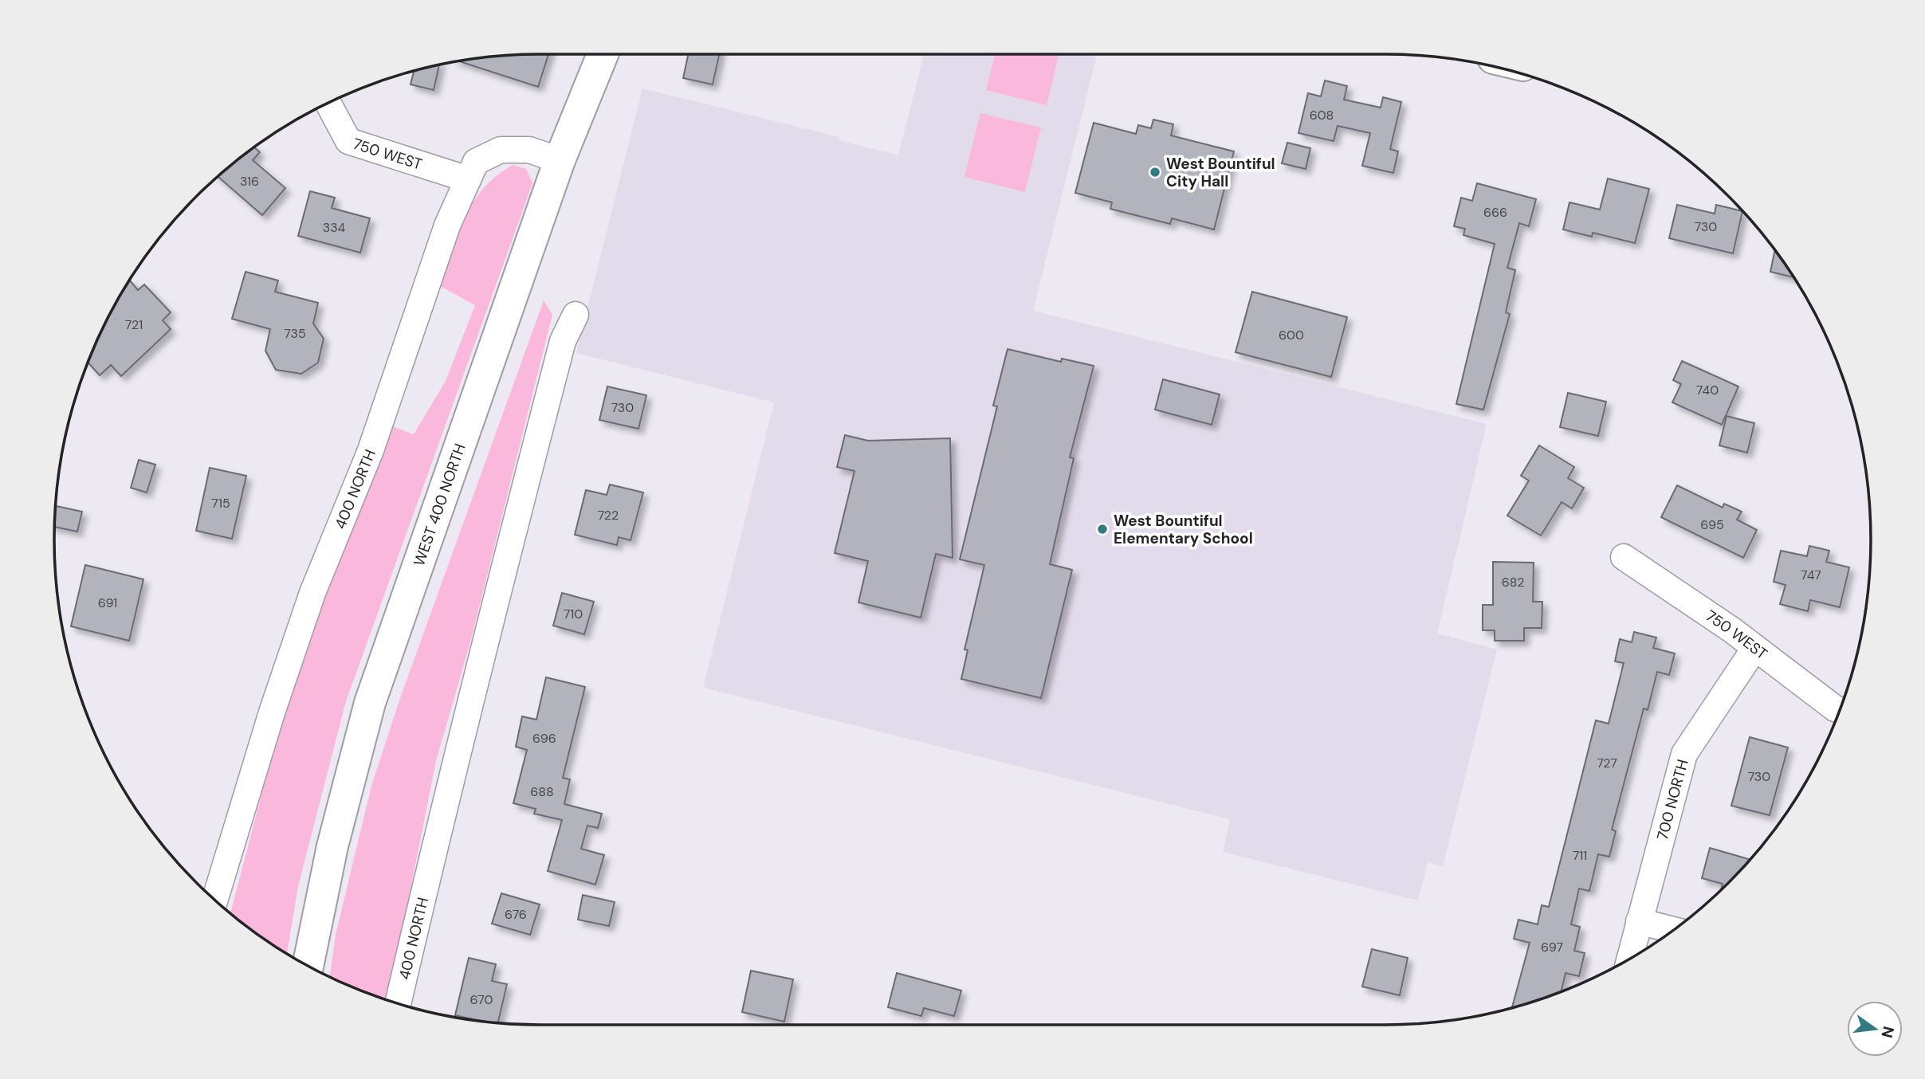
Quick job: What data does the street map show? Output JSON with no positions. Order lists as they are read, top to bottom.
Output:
{
  "streets": {
    "street": [
      "750 WEST",
      "400 NORTH",
      "WEST 400 NORTH",
      "700 NORTH"
    ]
  },
  "crossings": [
    ["750 WEST", "400 NORTH"],
    ["750 WEST", "700 NORTH"],
    ["400 NORTH", "WEST 400 NORTH"]
  ],
  "places": ["West Bountiful City Hall", "West Bountiful Elementary School"],
  "house_numbers": [
    "608",
    "316",
    "666",
    "730",
    "334",
    "721",
    "735",
    "600",
    "740",
    "730",
    "715",
    "722",
    "695",
    "747",
    "682",
    "691",
    "710",
    "696",
    "727",
    "730",
    "688",
    "711",
    "676",
    "697",
    "670"
  ],
  "north": "right"
}
